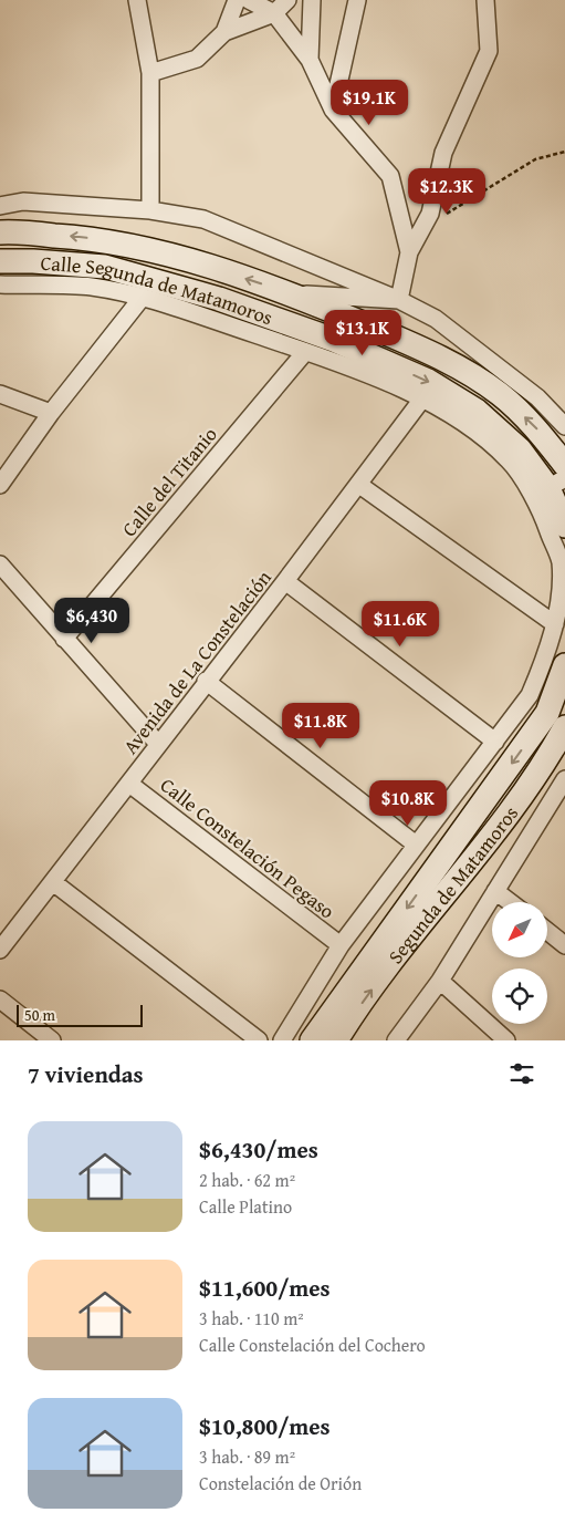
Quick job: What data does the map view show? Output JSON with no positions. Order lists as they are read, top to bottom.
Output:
{
  "streets": {
    "main road": ["Calle Segunda de Matamoros", "Segunda de Matamoros"],
    "street": ["Calle del Titanio", "Avenida de La Constelación", "Calle Constelación Pegaso"]
  },
  "crossings": [
    ["Avenida de La Constelación", "Calle Constelación Pegaso"]
  ],
  "scale_bar": "50 m",
  "north": "bottom left",
  "page": {
    "price": [
      "$19.1K",
      "$12.3K",
      "$13.1K",
      "$6,430",
      "$11.6K",
      "$11.8K",
      "$10.8K"
    ],
    "scale": "50 m",
    "heading": "7 viviendas",
    "list": [
      {
        "name": "$6,430/mes",
        "note": "2 hab. · 62 m² · Calle Platino"
      },
      {
        "name": "$11,600/mes",
        "note": "3 hab. · 110 m² · Calle Constelación del Cochero"
      },
      {
        "name": "$10,800/mes",
        "note": "3 hab. · 89 m² · Constelación de Orión"
      }
    ]
  }
}
